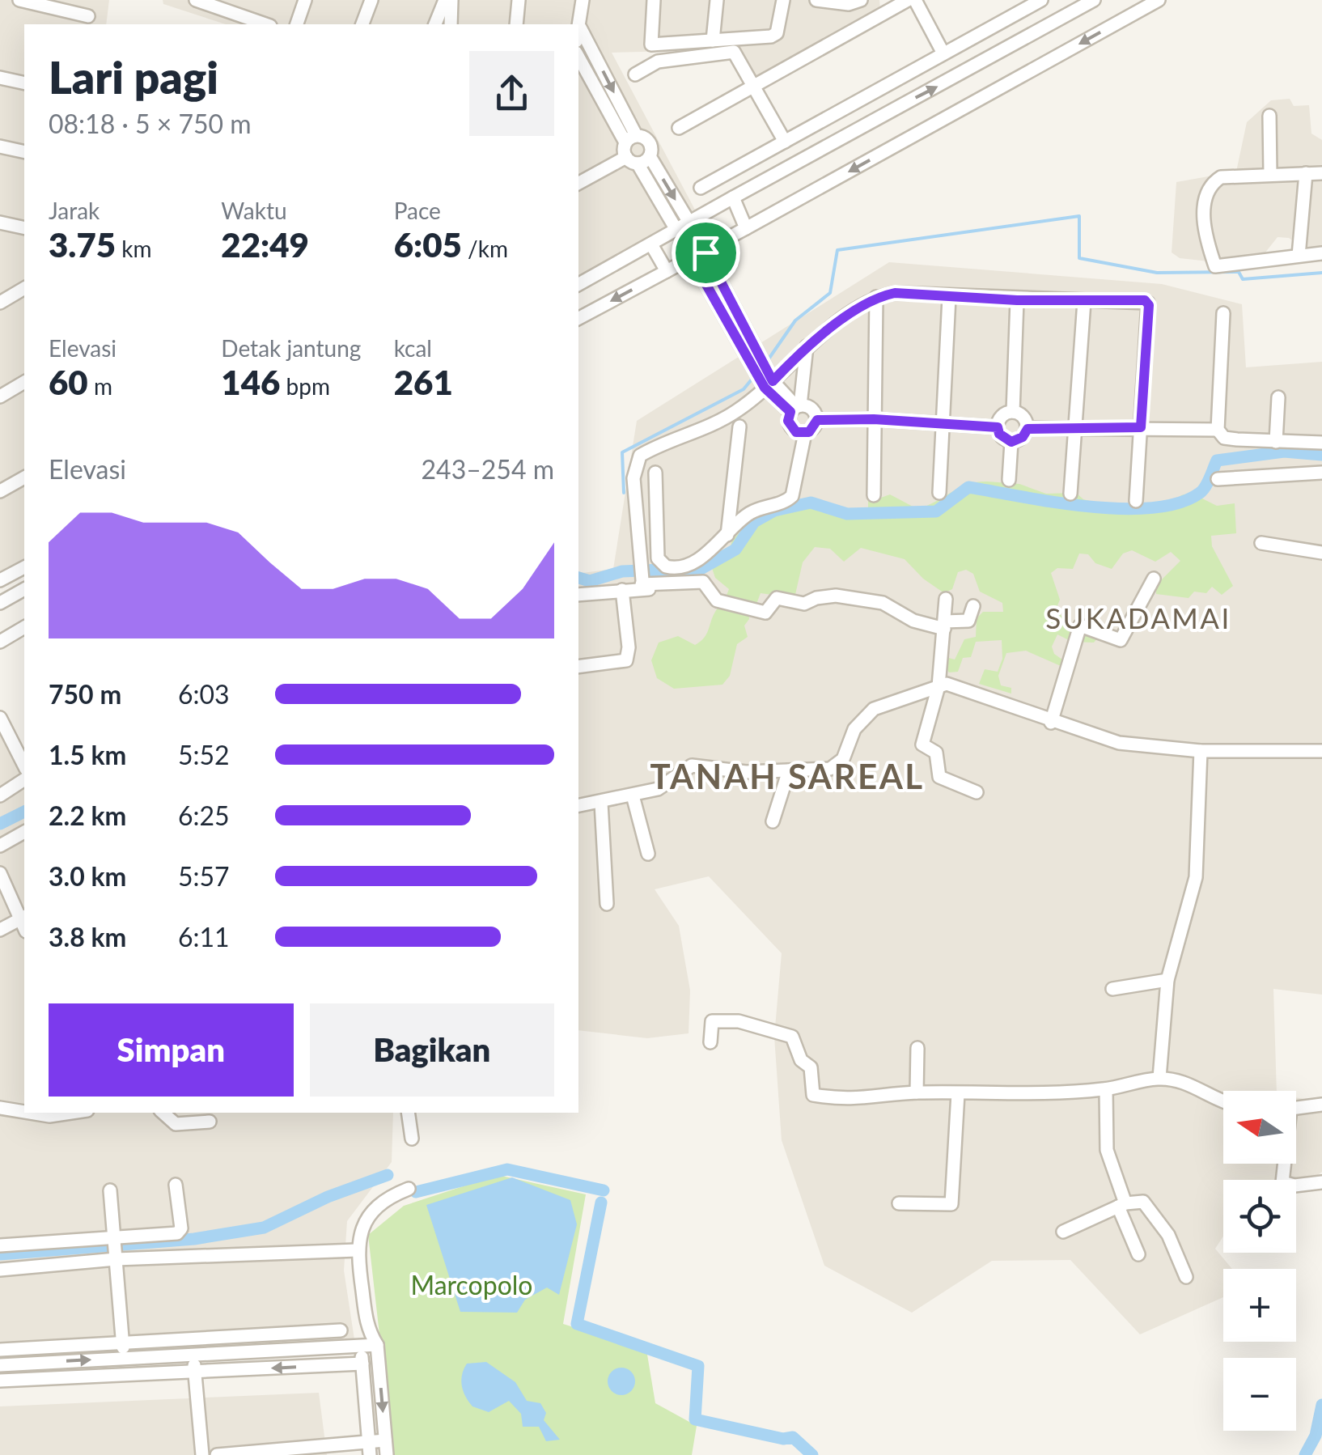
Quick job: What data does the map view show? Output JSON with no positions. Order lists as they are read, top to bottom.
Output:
{
  "districts": ["SUKADAMAI", "TANAH SAREAL"],
  "parks": ["Marcopolo"],
  "north": "left",
  "page": {
    "heading": ["Lari pagi", "08:18 · 5 × 750 m"],
    "stats": [
      ["Jarak", "3.75 km"],
      ["Waktu", "22:49"],
      ["Pace", "6:05 /km"],
      ["Elevasi", "60 m"],
      ["Detak jantung", "146 bpm"],
      ["kcal", "261"]
    ],
    "chart": ["Elevasi", "243–254 m"],
    "list": [
      {
        "name": "750 m",
        "note": "6:03"
      },
      {
        "name": "1.5 km",
        "note": "5:52"
      },
      {
        "name": "2.2 km",
        "note": "6:25"
      },
      {
        "name": "3.0 km",
        "note": "5:57"
      },
      {
        "name": "3.8 km",
        "note": "6:11"
      }
    ],
    "buttons": ["Simpan", "Bagikan"],
    "map_buttons": ["+", "−"]
  }
}
